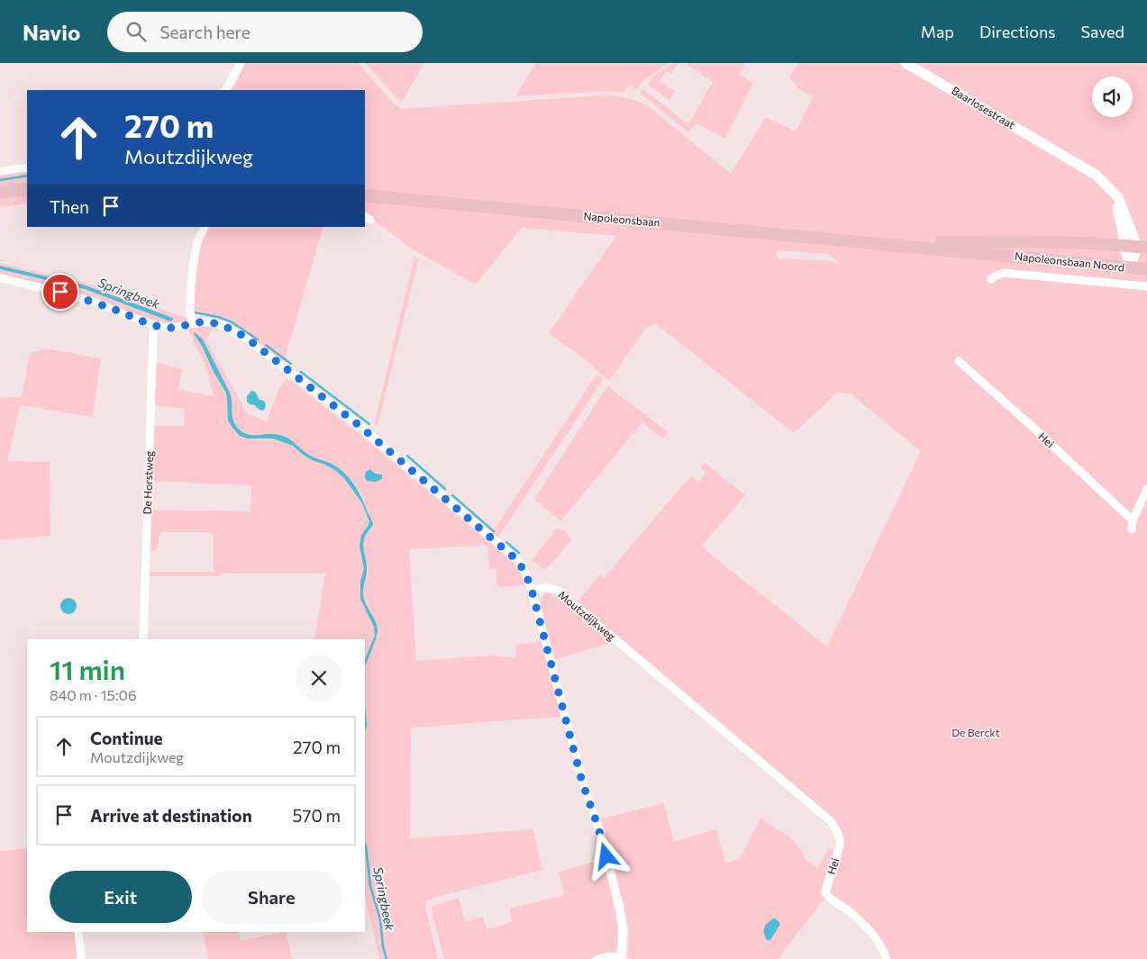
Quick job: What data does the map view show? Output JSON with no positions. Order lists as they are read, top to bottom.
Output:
{
  "streets": {
    "main road": ["Napoleonsbaan", "Napoleonsbaan Noord"],
    "street": [
      "Baarlosestraat",
      "Hei",
      "De Horstweg",
      "Moutzdijkweg"
    ]
  },
  "crossings": [
    ["Baarlosestraat", "Napoleonsbaan Noord"],
    ["Napoleonsbaan", "Napoleonsbaan Noord"],
    ["Hei", "Moutzdijkweg"]
  ],
  "water": ["Springbeek"],
  "parks": ["De Berckt"],
  "page": {
    "header": "Navio",
    "search": "Search here",
    "nav": ["Map", "Directions", "Saved"],
    "turn": ["270 m", "Moutzdijkweg"],
    "then": "Then",
    "heading": ["11 min", "840 m · 15:06"],
    "list": [
      {
        "name": "Continue",
        "note": "Moutzdijkweg",
        "value": "270 m"
      },
      {
        "name": "Arrive at destination",
        "value": "570 m"
      }
    ],
    "buttons": ["Exit", "Share"]
  }
}
